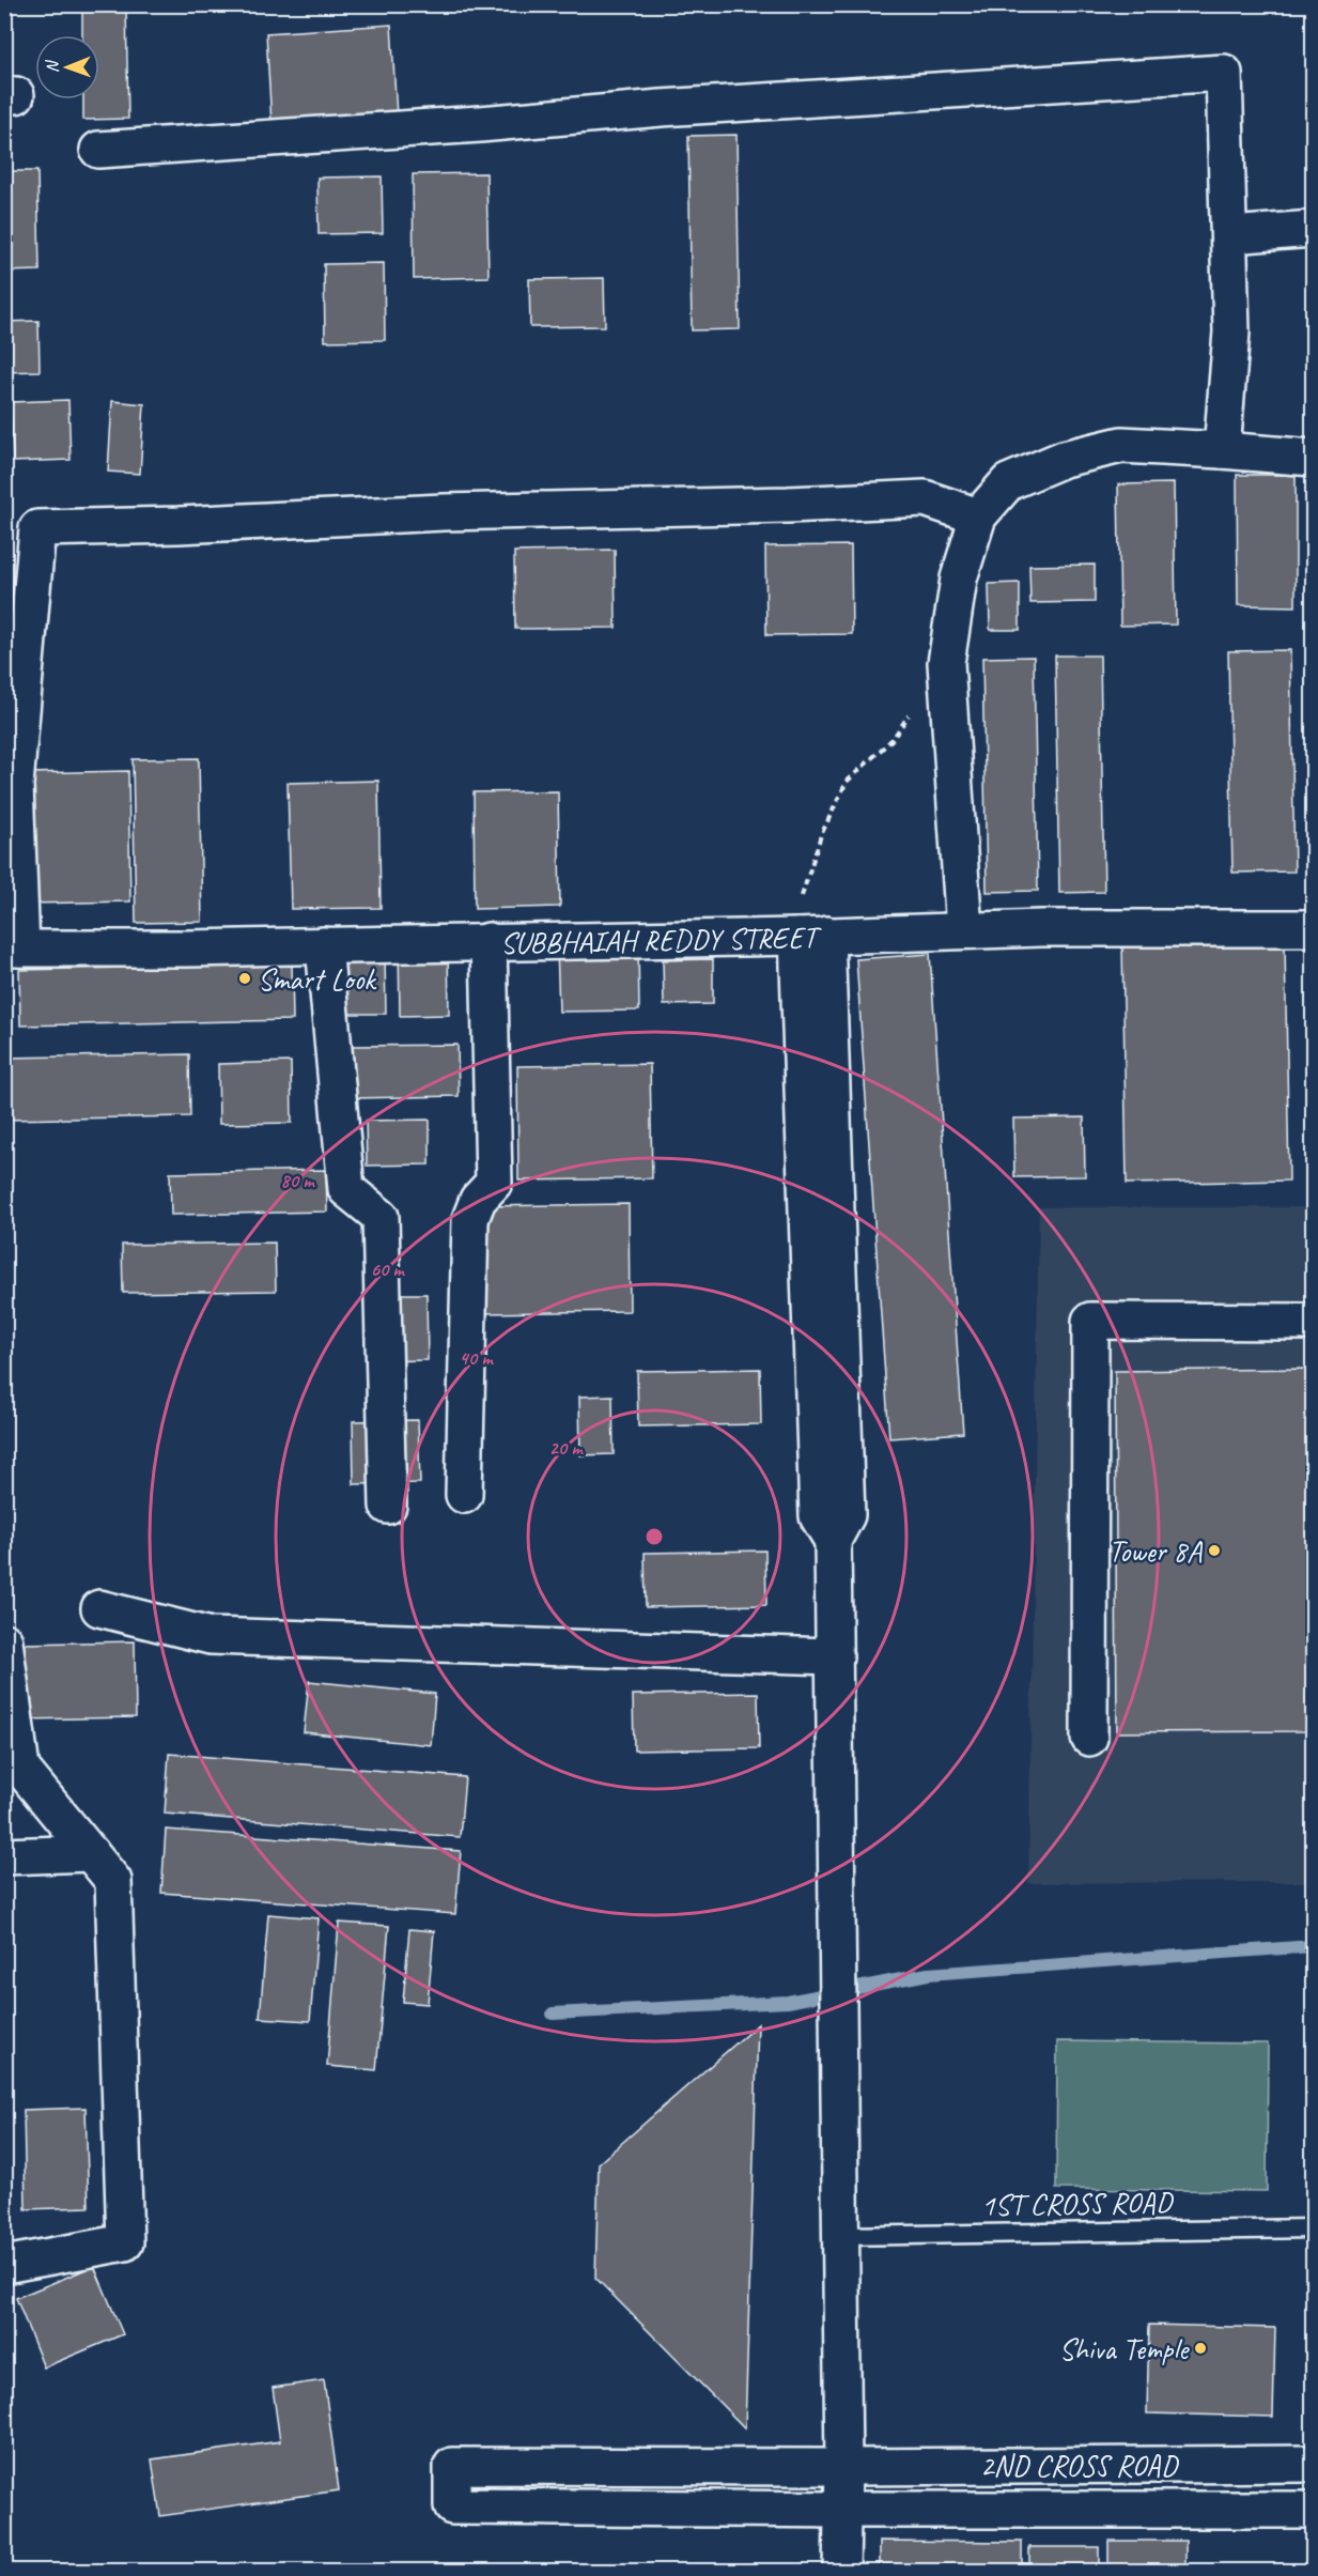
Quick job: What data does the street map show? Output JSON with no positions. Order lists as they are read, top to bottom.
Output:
{
  "streets": {
    "street": ["SUBBHAIAH REDDY STREET", "2ND CROSS ROAD"],
    "lane": ["1ST CROSS ROAD"]
  },
  "places": ["Smart Look", "Tower 8A", "Shiva Temple"],
  "north": "left",
  "rings": [
    "80 m",
    "60 m",
    "40 m",
    "20 m"
  ]
}
